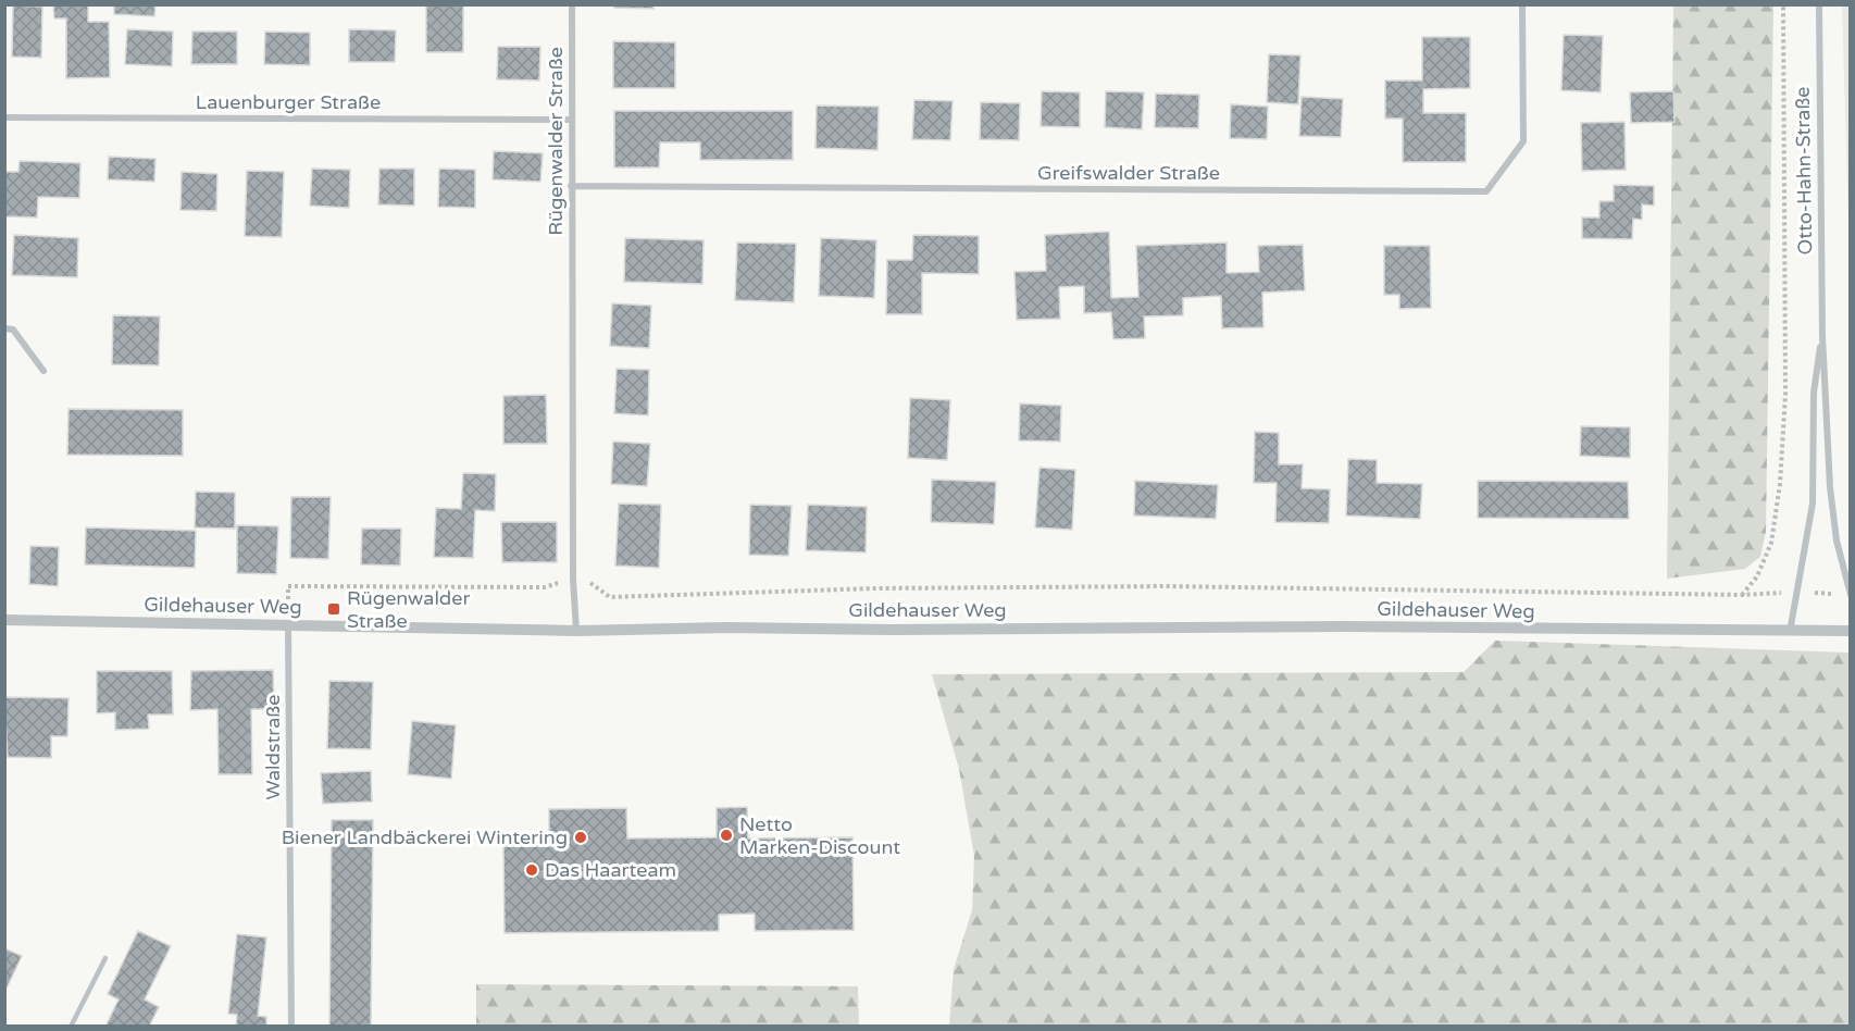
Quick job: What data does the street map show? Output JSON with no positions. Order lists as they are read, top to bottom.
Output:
{
  "streets": {
    "street": [
      "Lauenburger Straße",
      "Rügenwalder Straße",
      "Otto-Hahn-Straße",
      "Greifswalder Straße",
      "Gildehauser Weg",
      "Waldstraße"
    ]
  },
  "crossings": [
    ["Lauenburger Straße", "Rügenwalder Straße"],
    ["Rügenwalder Straße", "Greifswalder Straße"],
    ["Rügenwalder Straße", "Gildehauser Weg"],
    ["Otto-Hahn-Straße", "Gildehauser Weg"],
    ["Gildehauser Weg", "Waldstraße"]
  ],
  "places": {
    "transit": ["Rügenwalder Straße"],
    "other": ["Netto Marken-Discount", "Biener Landbäckerei Wintering", "Das Haarteam"]
  }
}
